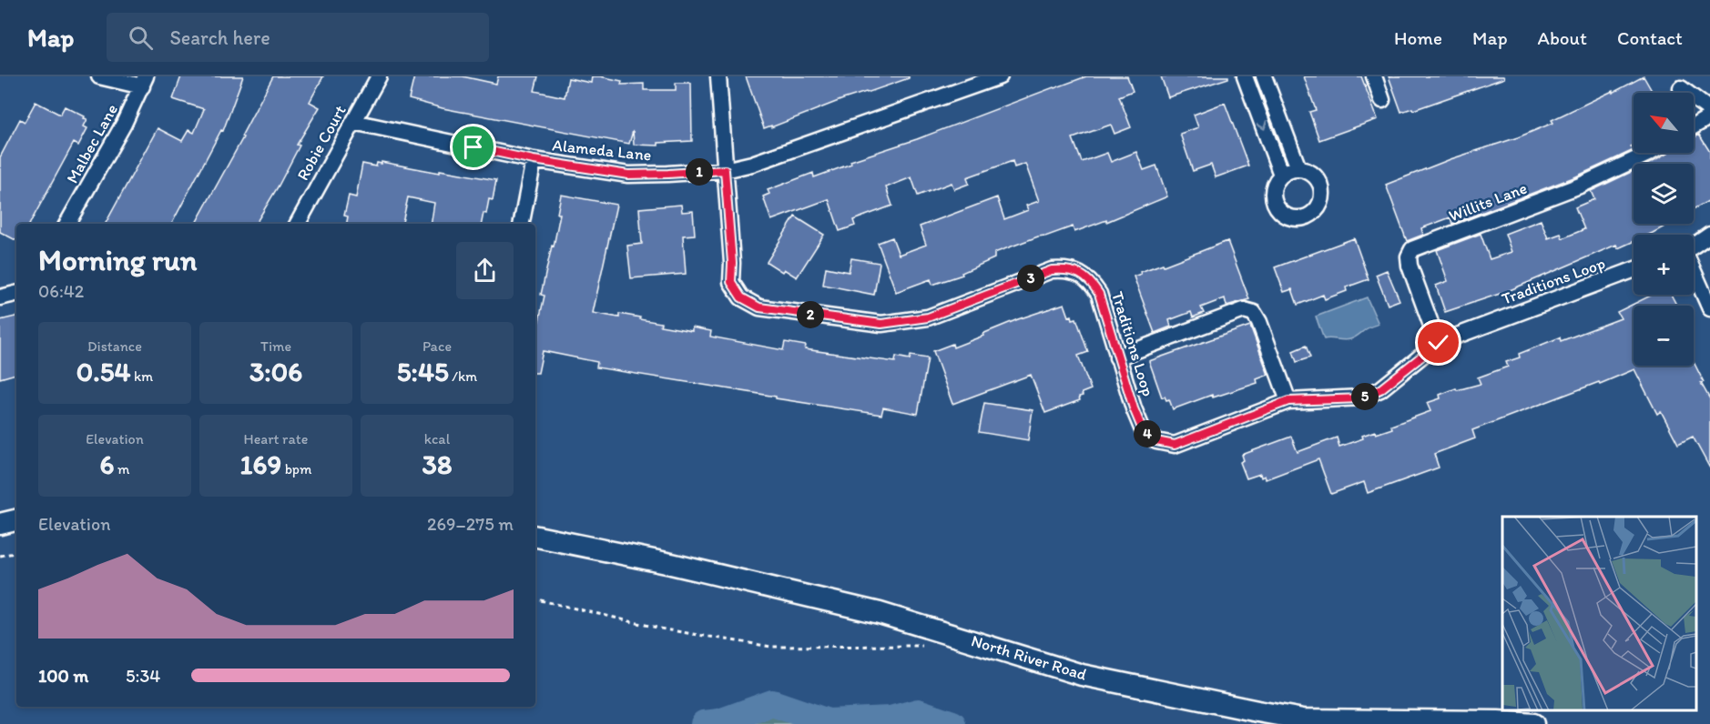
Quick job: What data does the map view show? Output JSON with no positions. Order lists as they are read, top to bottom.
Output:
{
  "streets": {
    "main road": ["North River Road"],
    "street": [
      "Robie Court",
      "Malbec Lane",
      "Alameda Lane",
      "Willits Lane",
      "Traditions Loop"
    ]
  },
  "crossings": [
    ["Robie Court", "Alameda Lane"],
    ["Alameda Lane", "Traditions Loop"],
    ["Willits Lane", "Traditions Loop"]
  ],
  "north": "top left",
  "page": {
    "header": "Map",
    "search": "Search here",
    "nav": [
      "Home",
      "Map",
      "About",
      "Contact"
    ],
    "map_buttons": ["+", "−"],
    "pins": [
      "1",
      "3",
      "2",
      "5",
      "4"
    ],
    "heading": ["Morning run", "06:42"],
    "stats": [
      ["Distance", "0.54 km"],
      ["Time", "3:06"],
      ["Pace", "5:45 /km"],
      ["Elevation", "6 m"],
      ["Heart rate", "169 bpm"],
      ["kcal", "38"]
    ],
    "chart": ["Elevation", "269–275 m"],
    "list": [
      {
        "name": "100 m",
        "note": "5:34"
      }
    ]
  }
}
